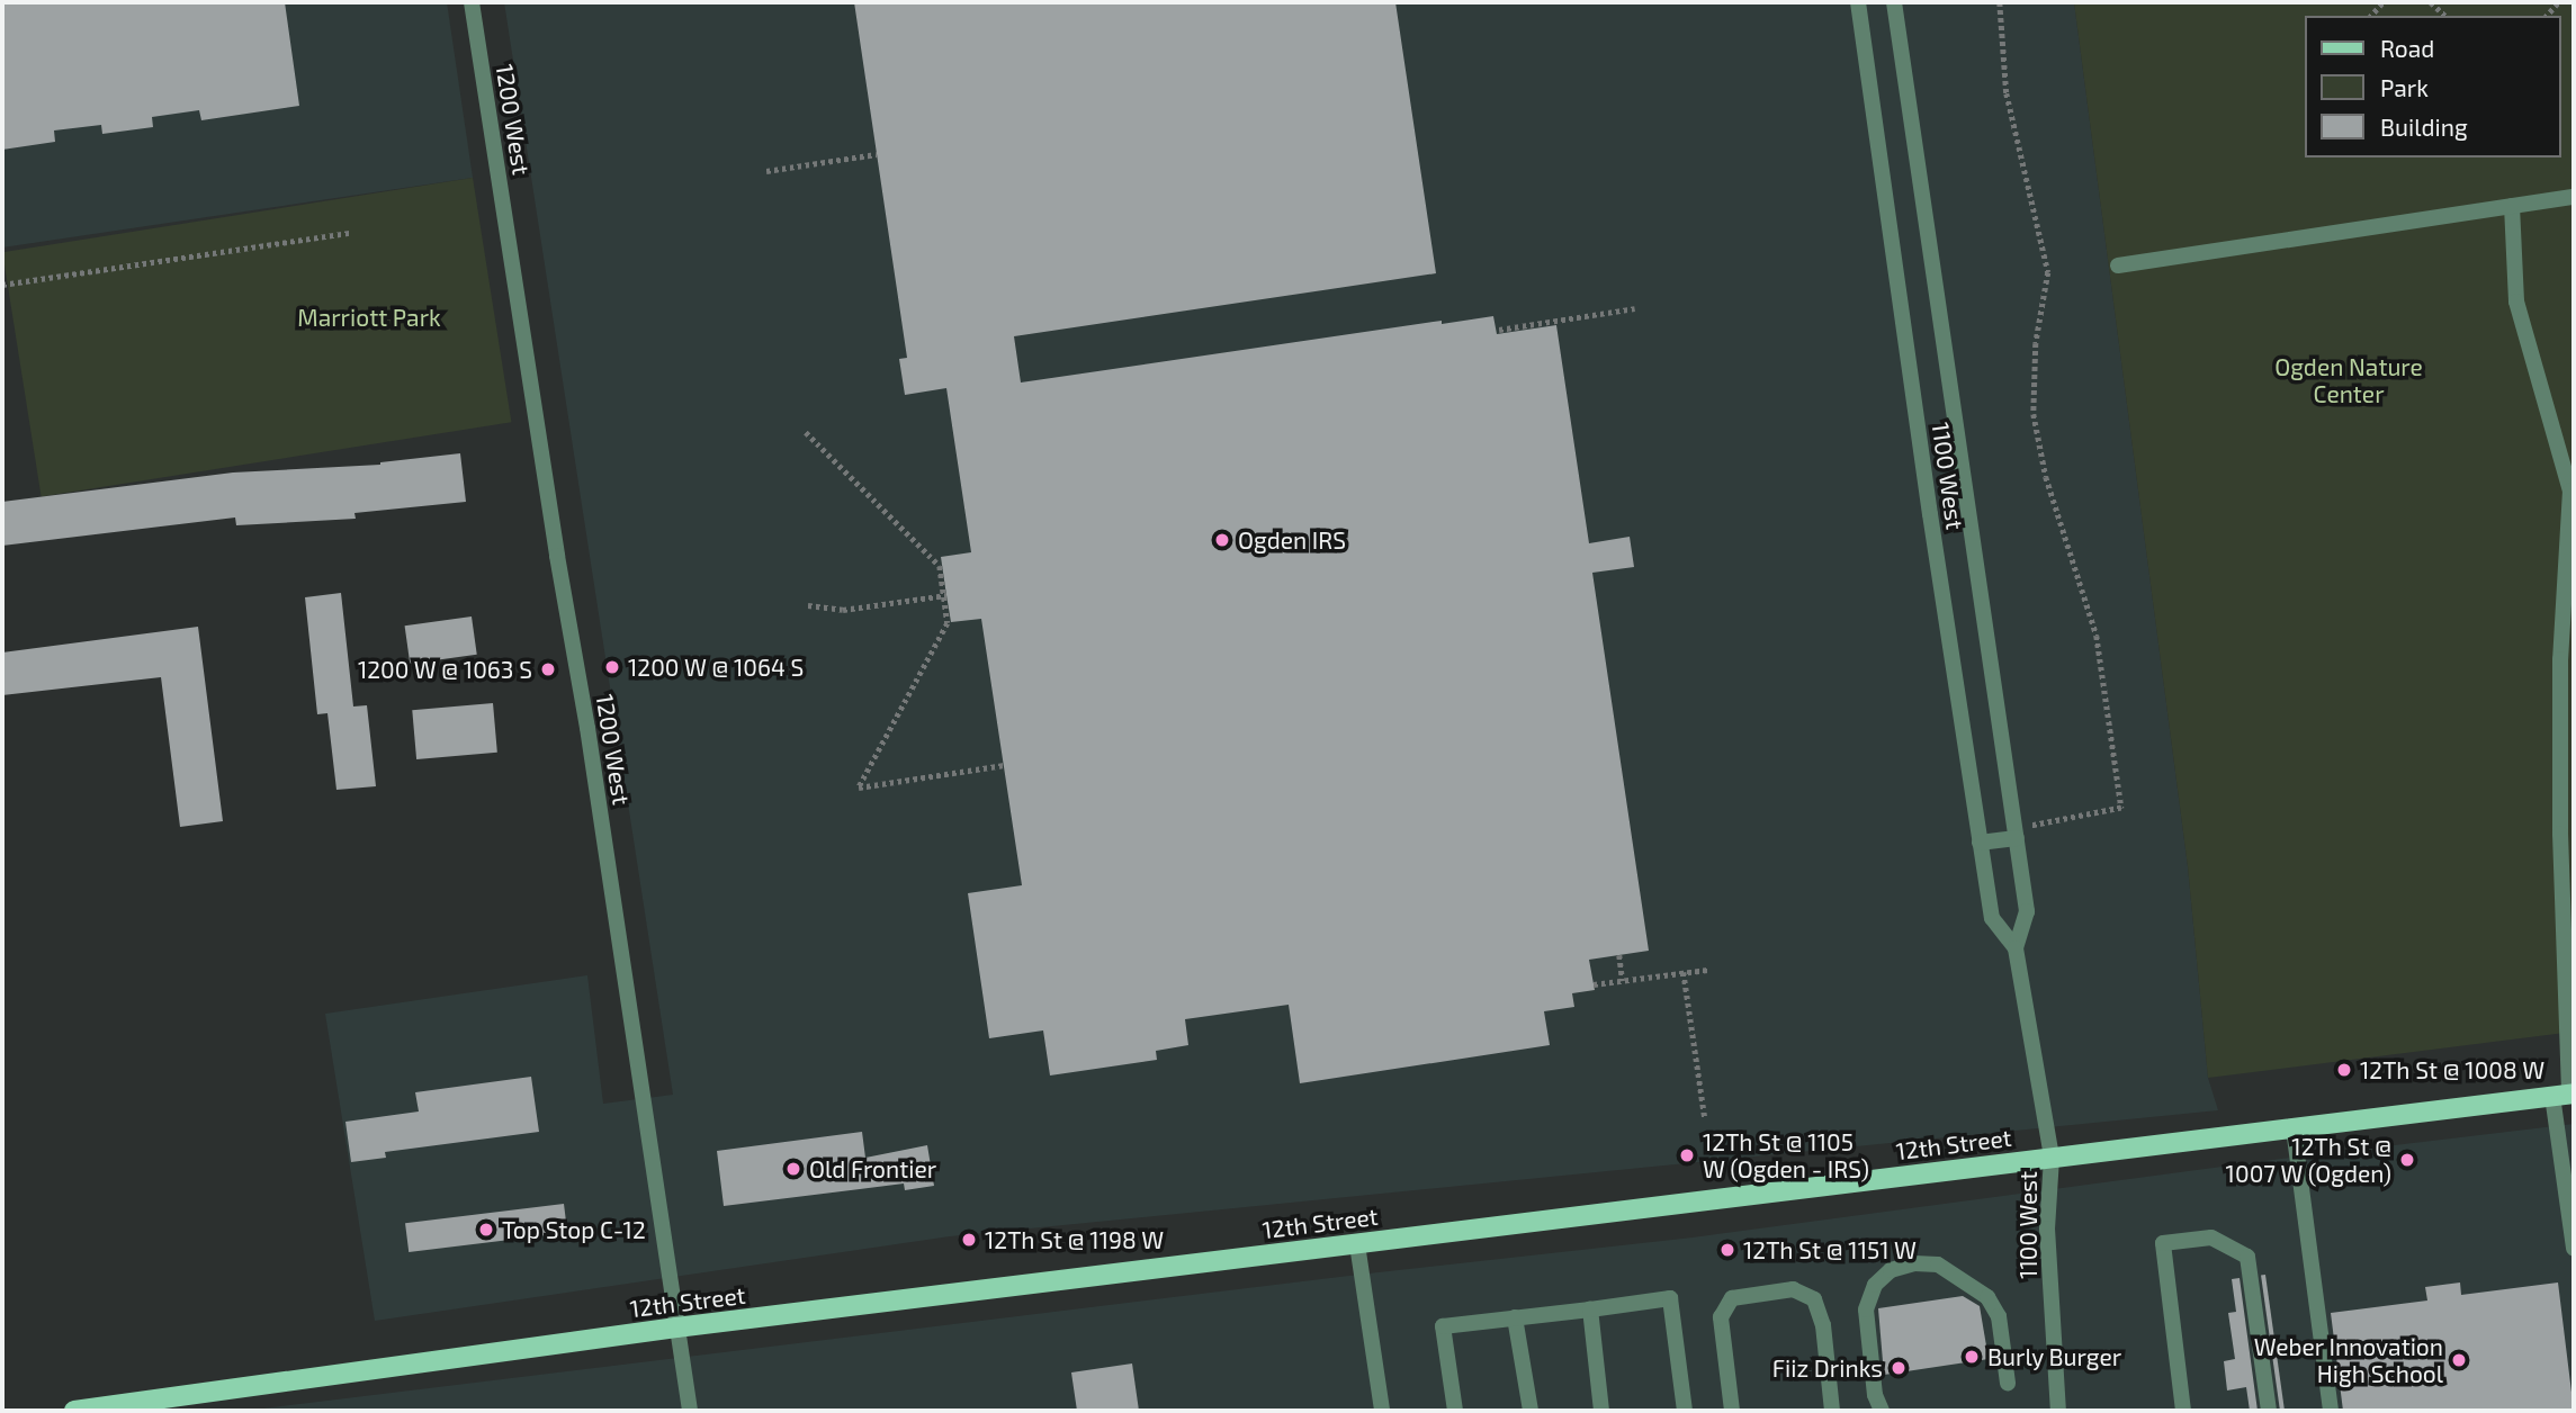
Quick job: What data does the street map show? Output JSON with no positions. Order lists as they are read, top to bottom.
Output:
{
  "streets": {
    "main road": ["12th Street"],
    "street": ["1200 West", "1100 West"]
  },
  "crossings": [
    ["1200 West", "12th Street"],
    ["1100 West", "12th Street"]
  ],
  "parks": ["Marriott Park", "Ogden Nature Center"],
  "places": [
    "Ogden IRS",
    "1200 W @ 1064 S",
    "1200 W @ 1063 S",
    "12Th St @ 1008 W",
    "12Th St @ 1105 W (Ogden - IRS)",
    "12Th St @ 1007 W (Ogden)",
    "Old Frontier",
    "Top Stop C-12",
    "12Th St @ 1198 W",
    "12Th St @ 1151 W",
    "Burly Burger",
    "Weber Innovation High School",
    "Fiiz Drinks"
  ],
  "legend": ["Road", "Park", "Building"]
}
